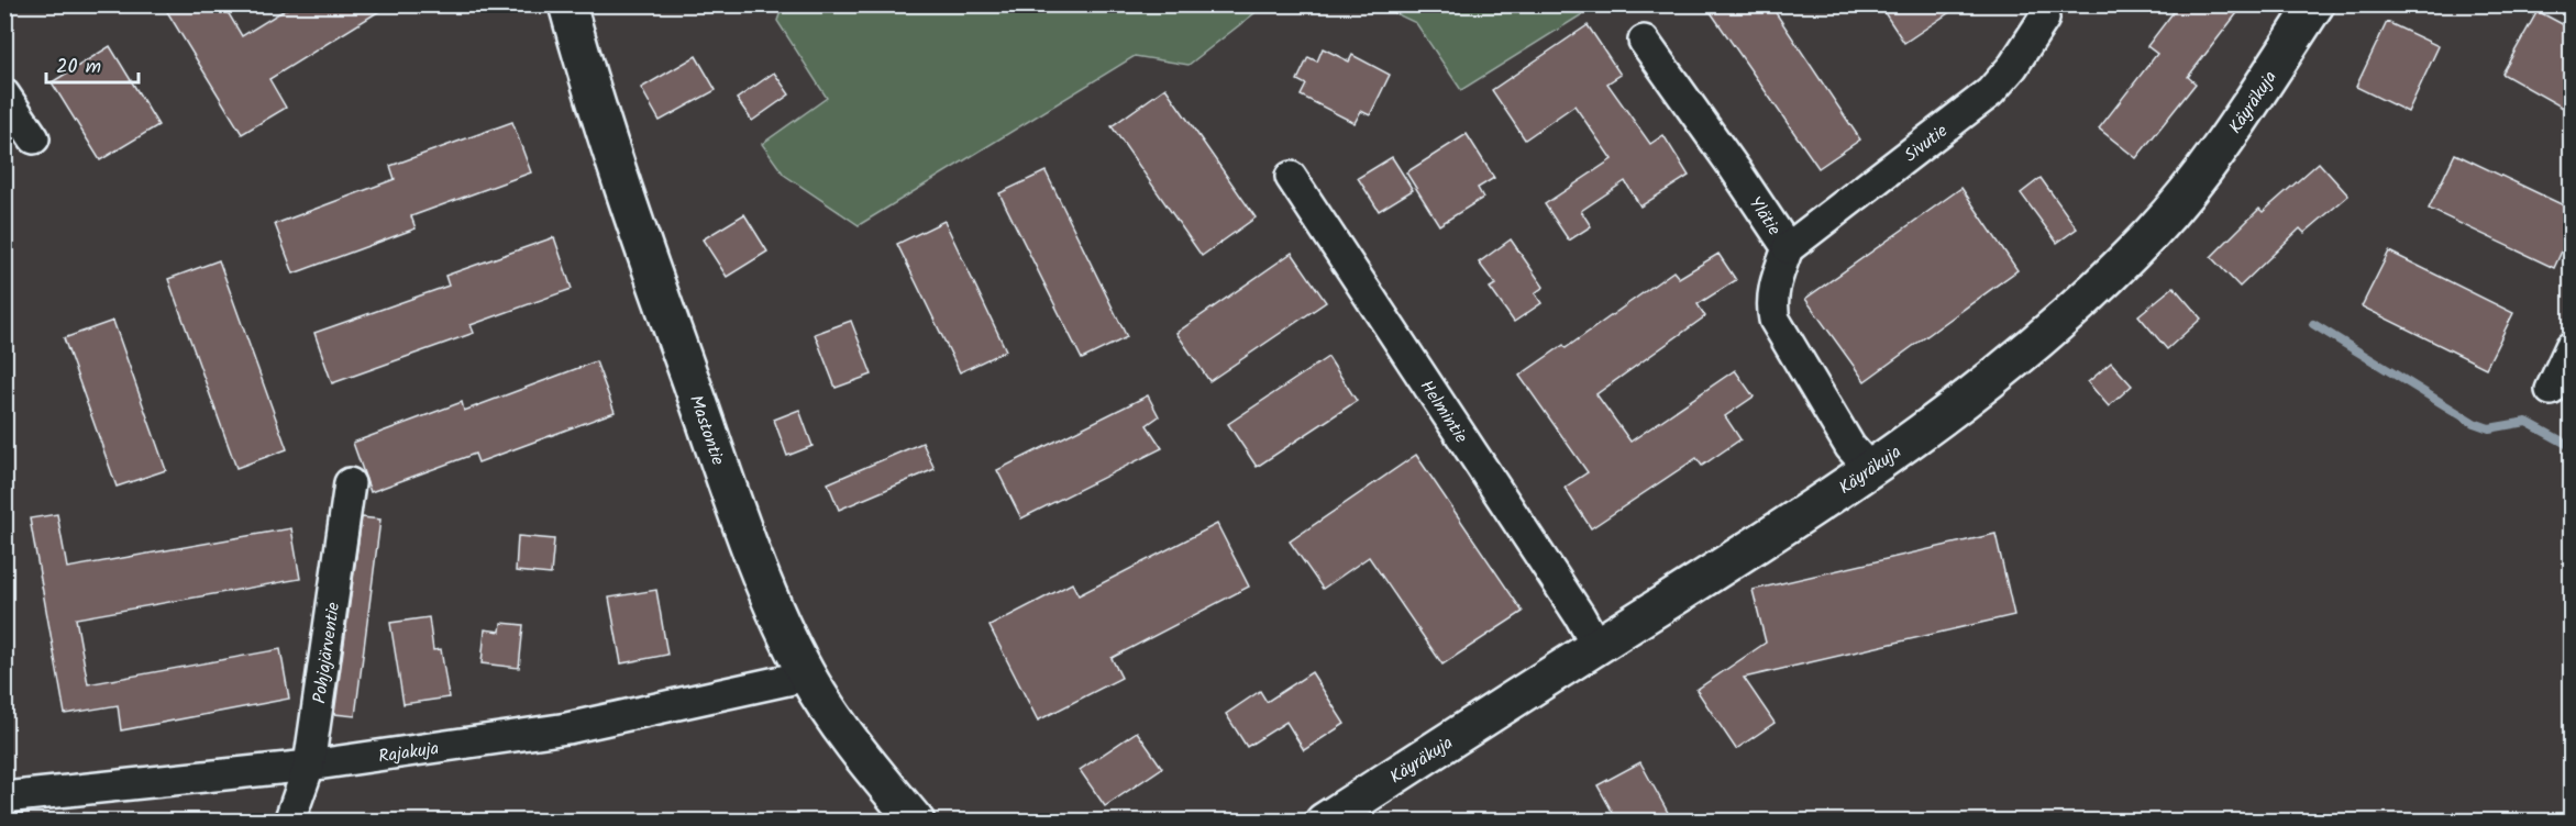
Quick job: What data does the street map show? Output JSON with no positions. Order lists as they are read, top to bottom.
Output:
{
  "streets": {
    "street": [
      "Käyräkuja",
      "Sivutie",
      "Ylätie",
      "Helmintie",
      "Mastontie",
      "Pohjajärventie",
      "Rajakuja"
    ]
  },
  "crossings": [
    ["Käyräkuja", "Ylätie"],
    ["Käyräkuja", "Helmintie"],
    ["Sivutie", "Ylätie"],
    ["Mastontie", "Rajakuja"],
    ["Pohjajärventie", "Rajakuja"]
  ],
  "scale_bar": "20 m"
}
